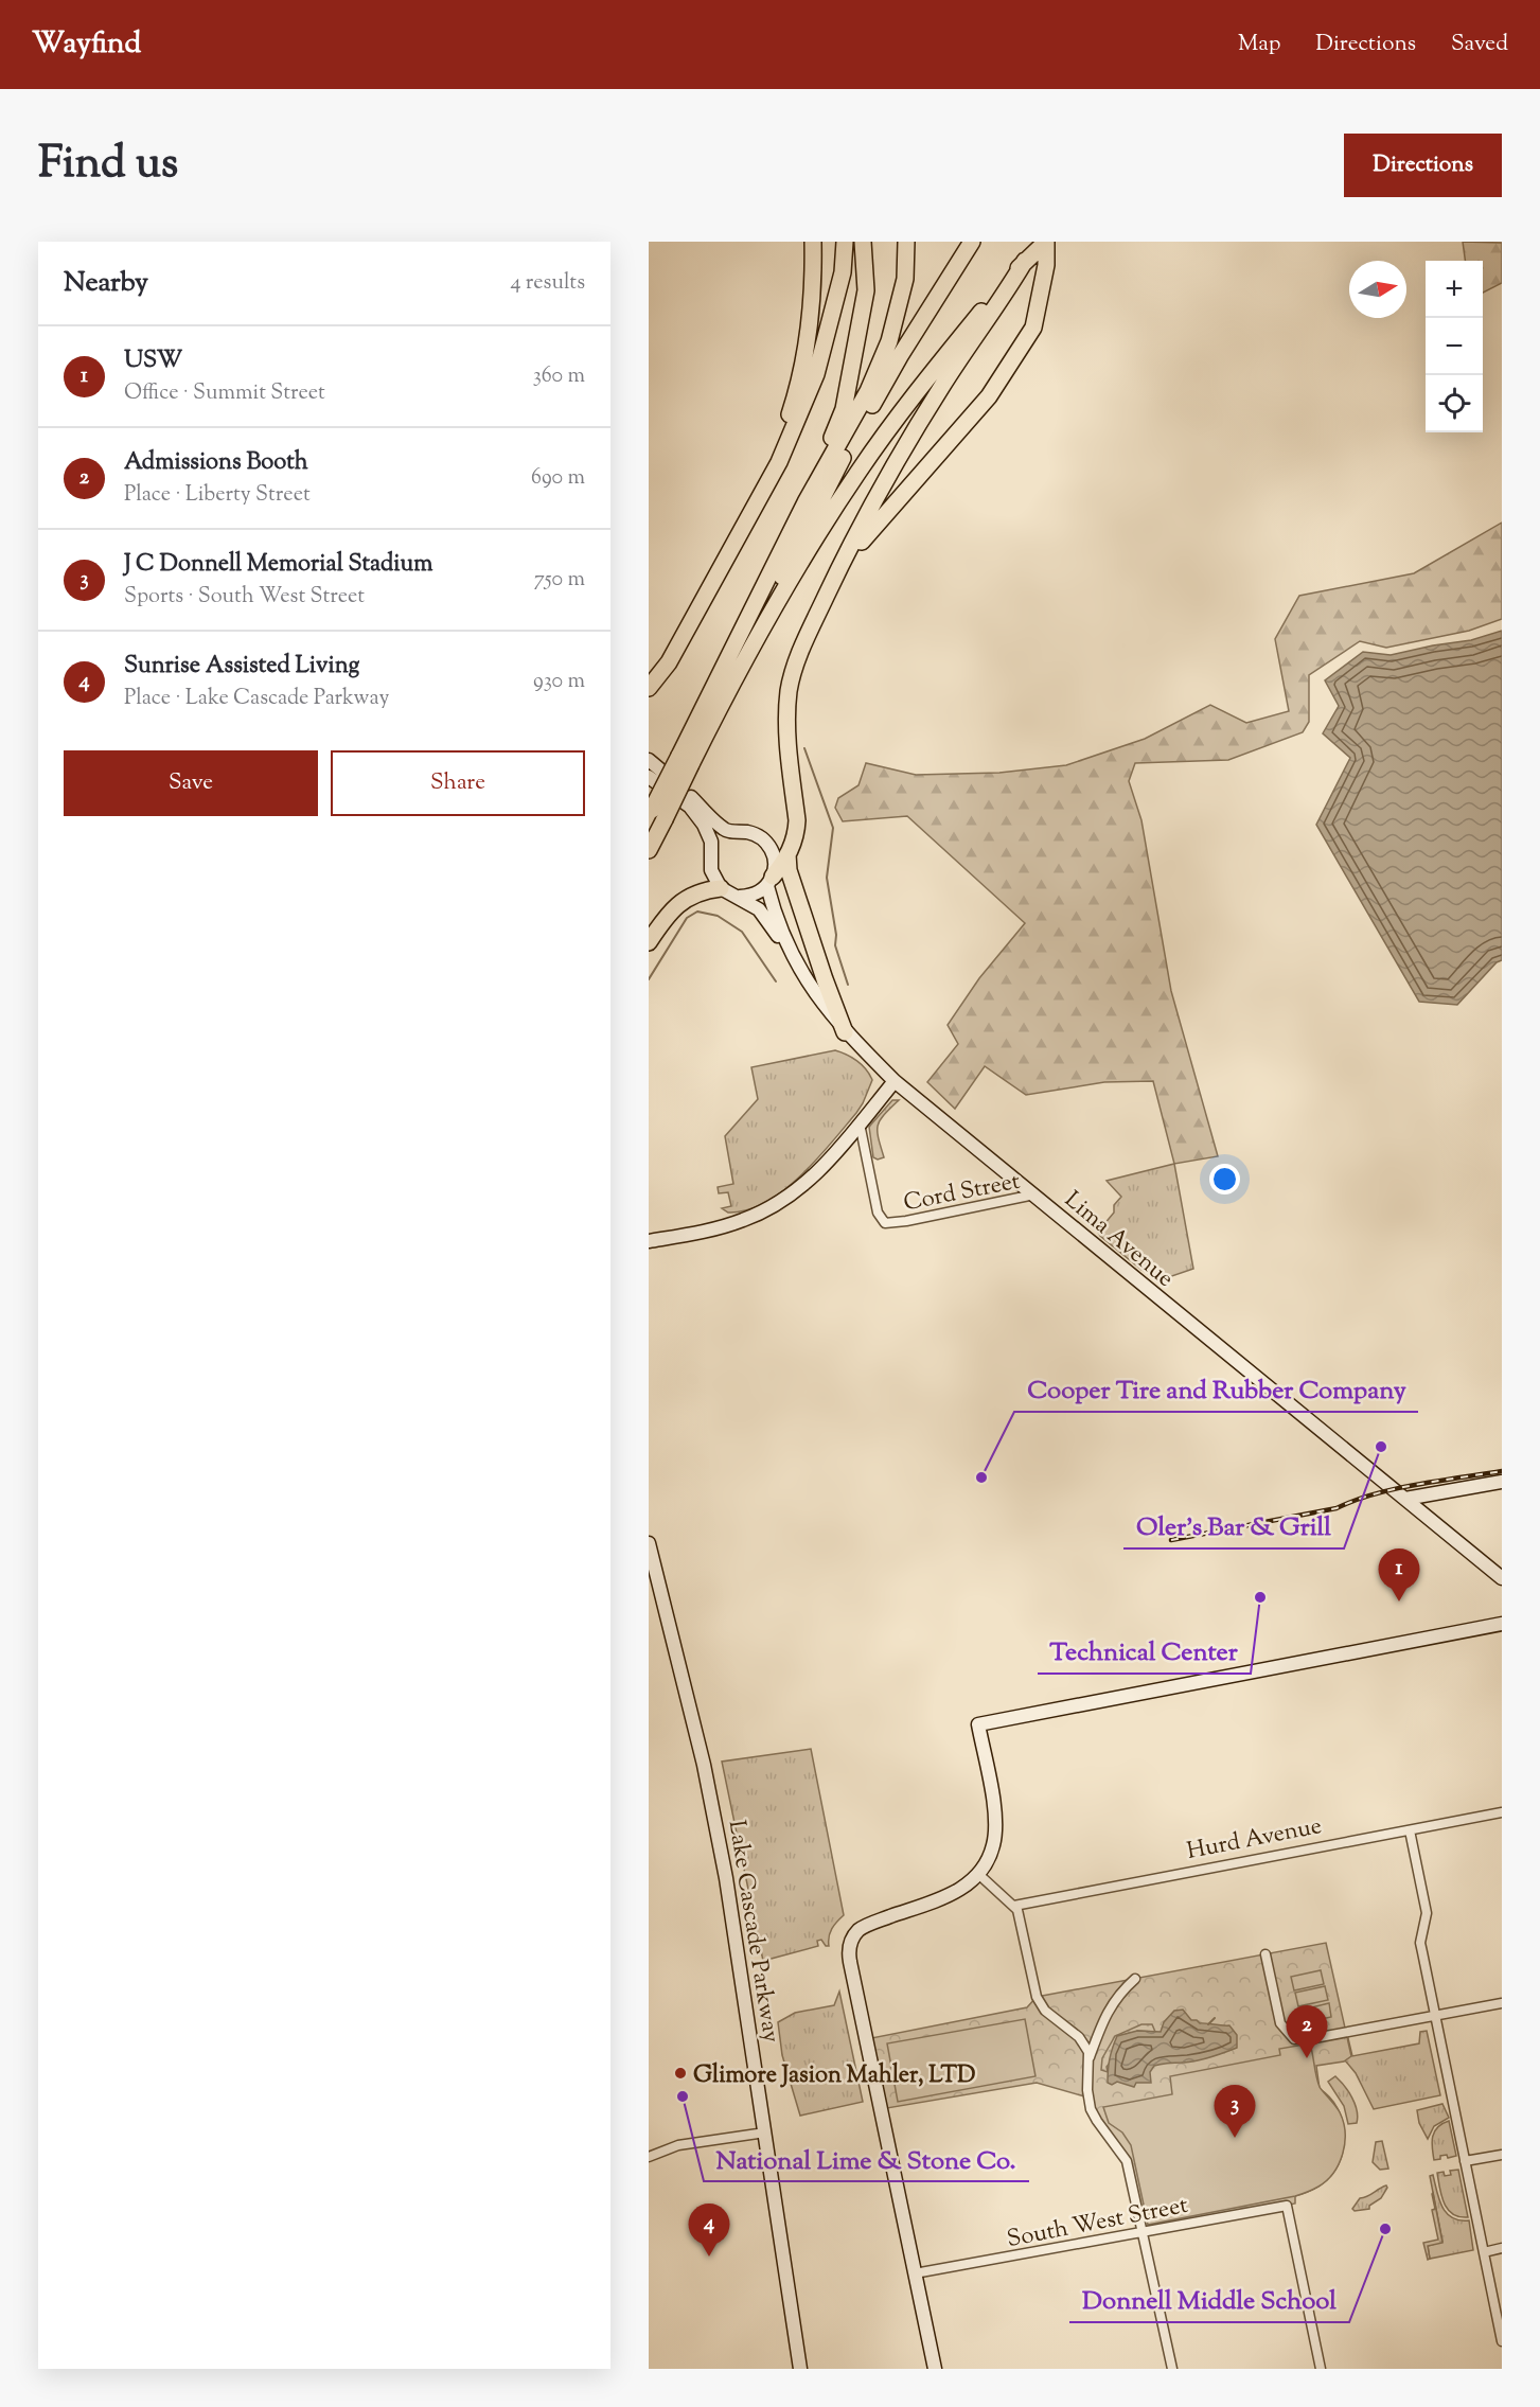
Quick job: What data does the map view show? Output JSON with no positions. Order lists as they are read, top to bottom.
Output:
{
  "streets": {
    "street": [
      "Cord Street",
      "Lima Avenue",
      "Hurd Avenue",
      "Lake Cascade Parkway",
      "South West Street"
    ]
  },
  "crossings": [
    ["Cord Street", "Lima Avenue"]
  ],
  "places": [
    "Oler's Bar & Grill",
    "Cooper Tire and Rubber Company",
    "Technical Center",
    "Glimore Jasion Mahler, LTD",
    "National Lime & Stone Co.",
    "Donnell Middle School"
  ],
  "north": "right",
  "page": {
    "header": "Wayfind",
    "nav": ["Map", "Directions", "Saved"],
    "title": "Find us",
    "buttons": [
      "Directions",
      ["Save", "Share"]
    ],
    "heading": ["Nearby", "4 results"],
    "map_buttons": ["+", "−"],
    "list": [
      {
        "mark": "1",
        "name": "USW",
        "note": "Office · Summit Street",
        "value": "360 m"
      },
      {
        "mark": "2",
        "name": "Admissions Booth",
        "note": "Place · Liberty Street",
        "value": "690 m"
      },
      {
        "mark": "3",
        "name": "J C Donnell Memorial Stadium",
        "note": "Sports · South West Street",
        "value": "750 m"
      },
      {
        "mark": "4",
        "name": "Sunrise Assisted Living",
        "note": "Place · Lake Cascade Parkway",
        "value": "930 m"
      }
    ],
    "pins": [
      "1",
      "2",
      "3",
      "4"
    ]
  }
}
